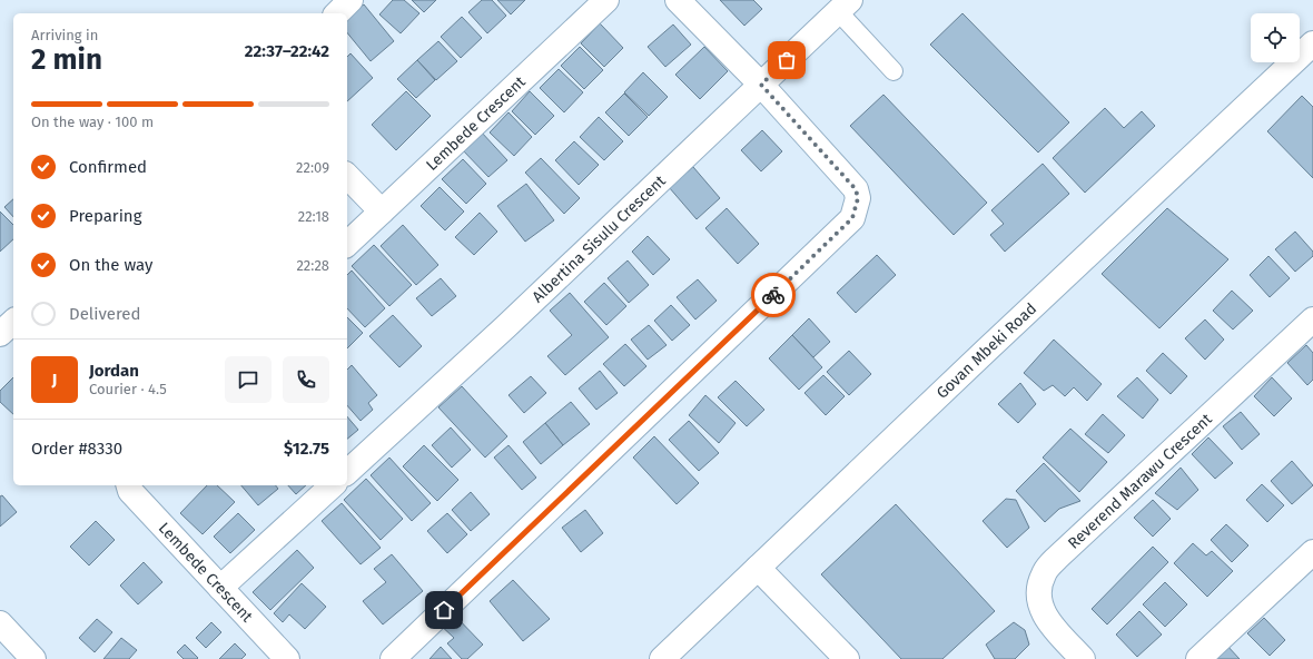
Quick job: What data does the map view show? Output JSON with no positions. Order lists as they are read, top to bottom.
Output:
{
  "streets": {
    "street": [
      "Lembede Crescent",
      "Albertina Sisulu Crescent",
      "Govan Mbeki Road",
      "Reverend Marawu Crescent"
    ]
  },
  "page": {
    "heading": ["2 min", "Arriving in", "22:37–22:42"],
    "panel": [
      "Jordan",
      "Courier · 4.5",
      "Order #8330",
      "$12.75"
    ],
    "bar": "On the way · 100 m",
    "list": [
      ["Confirmed", "22:09"],
      ["Preparing", "22:18"],
      ["On the way", "22:28"],
      "Delivered"
    ],
    "round": "J"
  }
}
